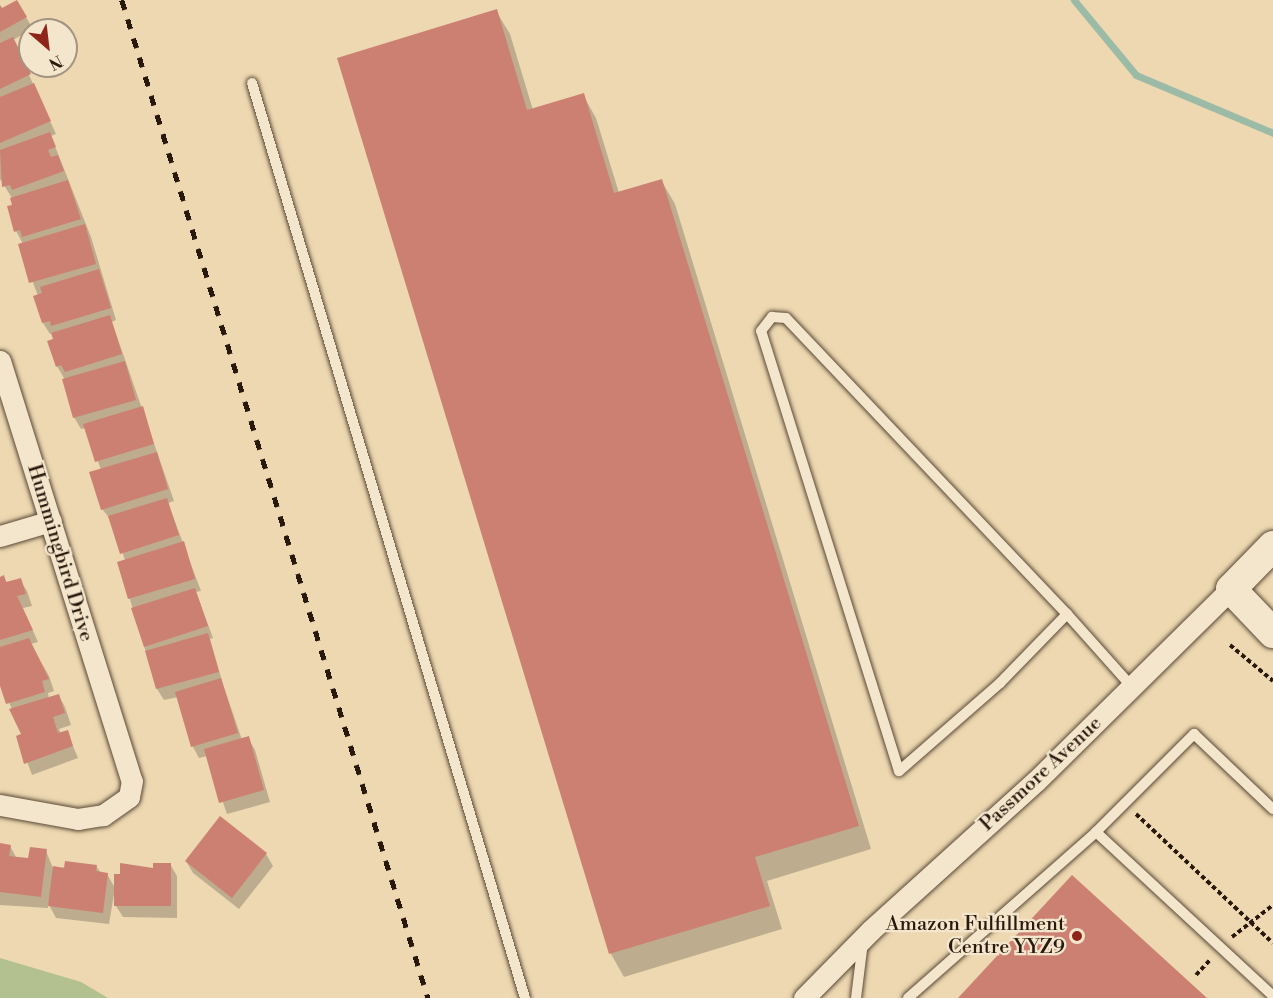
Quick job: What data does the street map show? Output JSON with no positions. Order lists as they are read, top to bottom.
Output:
{
  "streets": {
    "main road": ["Passmore Avenue"],
    "street": ["Hummingbird Drive"]
  },
  "places": ["Amazon Fulfillment Centre YYZ9"],
  "north": "bottom right"
}
